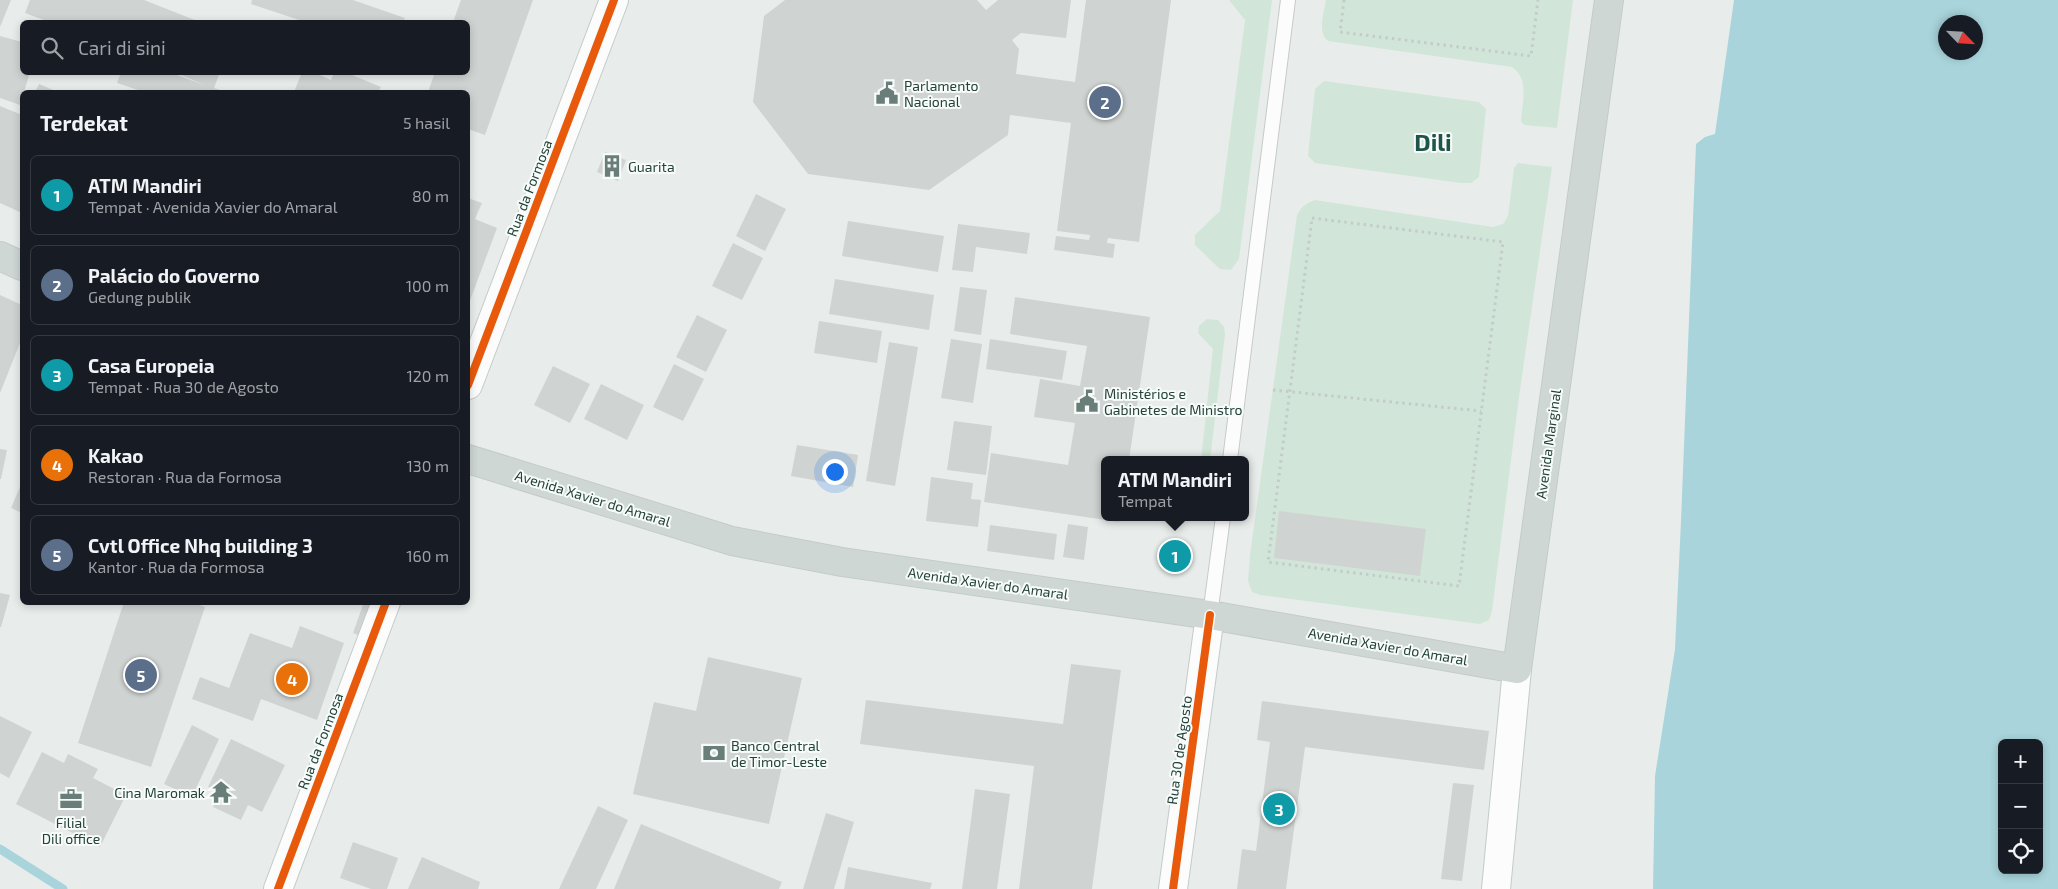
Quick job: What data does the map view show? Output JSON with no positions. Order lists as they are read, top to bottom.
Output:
{
  "streets": {
    "main road": ["Avenida Marginal", "Avenida Xavier do Amaral"],
    "street": ["Rua da Formosa", "Rua 30 de Agosto"]
  },
  "crossings": [
    ["Avenida Marginal", "Avenida Xavier do Amaral"],
    ["Avenida Xavier do Amaral", "Rua 30 de Agosto"]
  ],
  "districts": ["Dili"],
  "places": {
    "public building": ["Parlamento Nacional", "Ministérios e Gabinetes de Ministro"],
    "building": ["Guarita"],
    "bank": ["Banco Central de Timor-Leste"],
    "temple": ["Cina Maromak"],
    "office": ["Filial Dili office"]
  },
  "north": "bottom right",
  "page": {
    "search": "Cari di sini",
    "pins": [
      "2",
      "1",
      "5",
      "4",
      "3"
    ],
    "heading": ["Terdekat", "5 hasil"],
    "list": [
      {
        "mark": "1",
        "name": "ATM Mandiri",
        "note": "Tempat · Avenida Xavier do Amaral",
        "value": "80 m"
      },
      {
        "mark": "2",
        "name": "Palácio do Governo",
        "note": "Gedung publik",
        "value": "100 m"
      },
      {
        "mark": "3",
        "name": "Casa Europeia",
        "note": "Tempat · Rua 30 de Agosto",
        "value": "120 m"
      },
      {
        "mark": "4",
        "name": "Kakao",
        "note": "Restoran · Rua da Formosa",
        "value": "130 m"
      },
      {
        "mark": "5",
        "name": "Cvtl Office Nhq building 3",
        "note": "Kantor · Rua da Formosa",
        "value": "160 m"
      }
    ],
    "popup": ["ATM Mandiri", "Tempat"],
    "map_buttons": ["+", "−"]
  }
}
